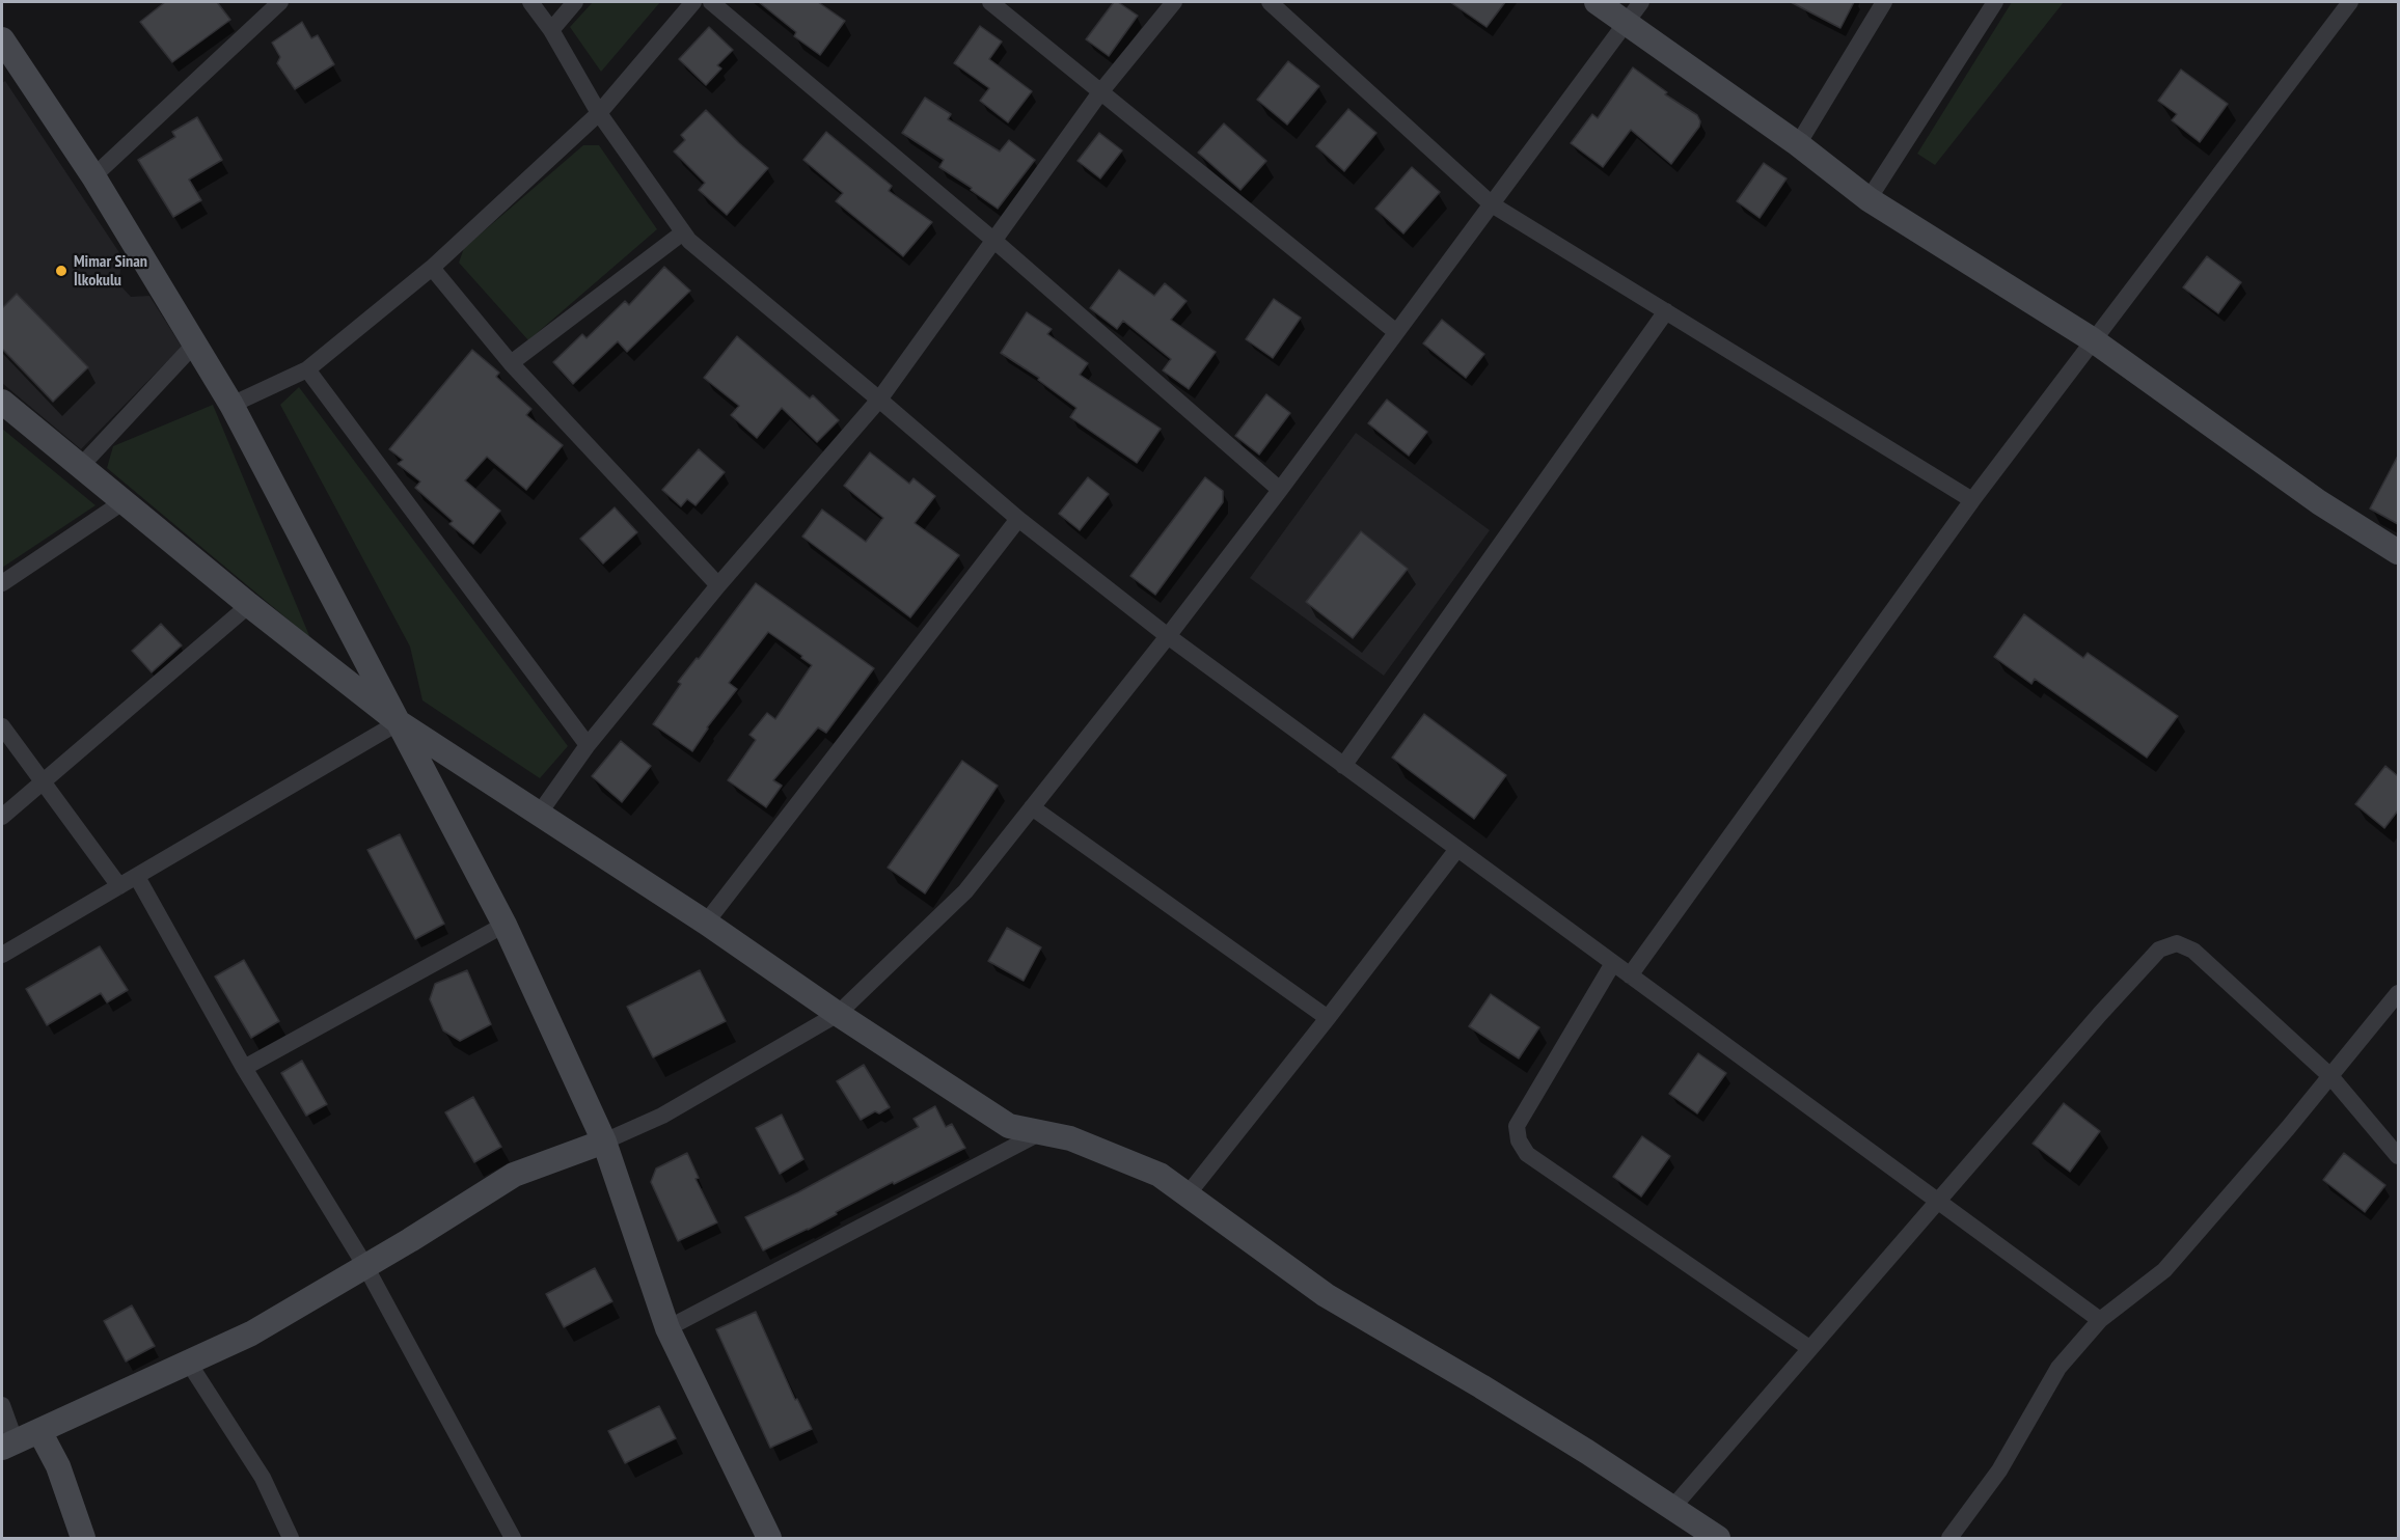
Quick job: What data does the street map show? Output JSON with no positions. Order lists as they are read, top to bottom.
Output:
{
  "places": ["Mimar Sinan İlkokulu"]
}
